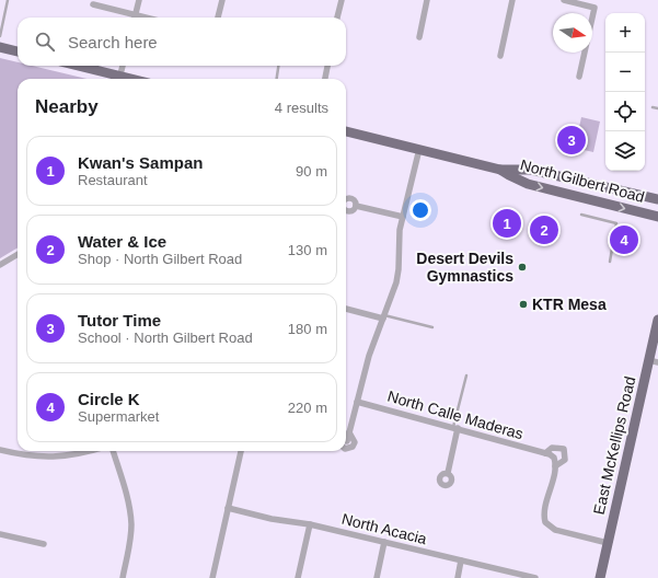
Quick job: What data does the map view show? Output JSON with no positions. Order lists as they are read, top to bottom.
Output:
{
  "streets": {
    "main road": ["North Gilbert Road", "East McKellips Road"],
    "street": ["North Calle Maderas", "North Acacia"]
  },
  "crossings": [
    ["North Calle Maderas", "East McKellips Road"]
  ],
  "places": ["Desert Devils Gymnastics", "KTR Mesa"],
  "north": "right",
  "page": {
    "map_buttons": ["+", "−"],
    "search": "Search here",
    "heading": ["Nearby", "4 results"],
    "pins": [
      "3",
      "1",
      "2",
      "4"
    ],
    "list": [
      {
        "mark": "1",
        "name": "Kwan's Sampan",
        "note": "Restaurant",
        "value": "90 m"
      },
      {
        "mark": "2",
        "name": "Water & Ice",
        "note": "Shop · North Gilbert Road",
        "value": "130 m"
      },
      {
        "mark": "3",
        "name": "Tutor Time",
        "note": "School · North Gilbert Road",
        "value": "180 m"
      },
      {
        "mark": "4",
        "name": "Circle K",
        "note": "Supermarket",
        "value": "220 m"
      }
    ]
  }
}
